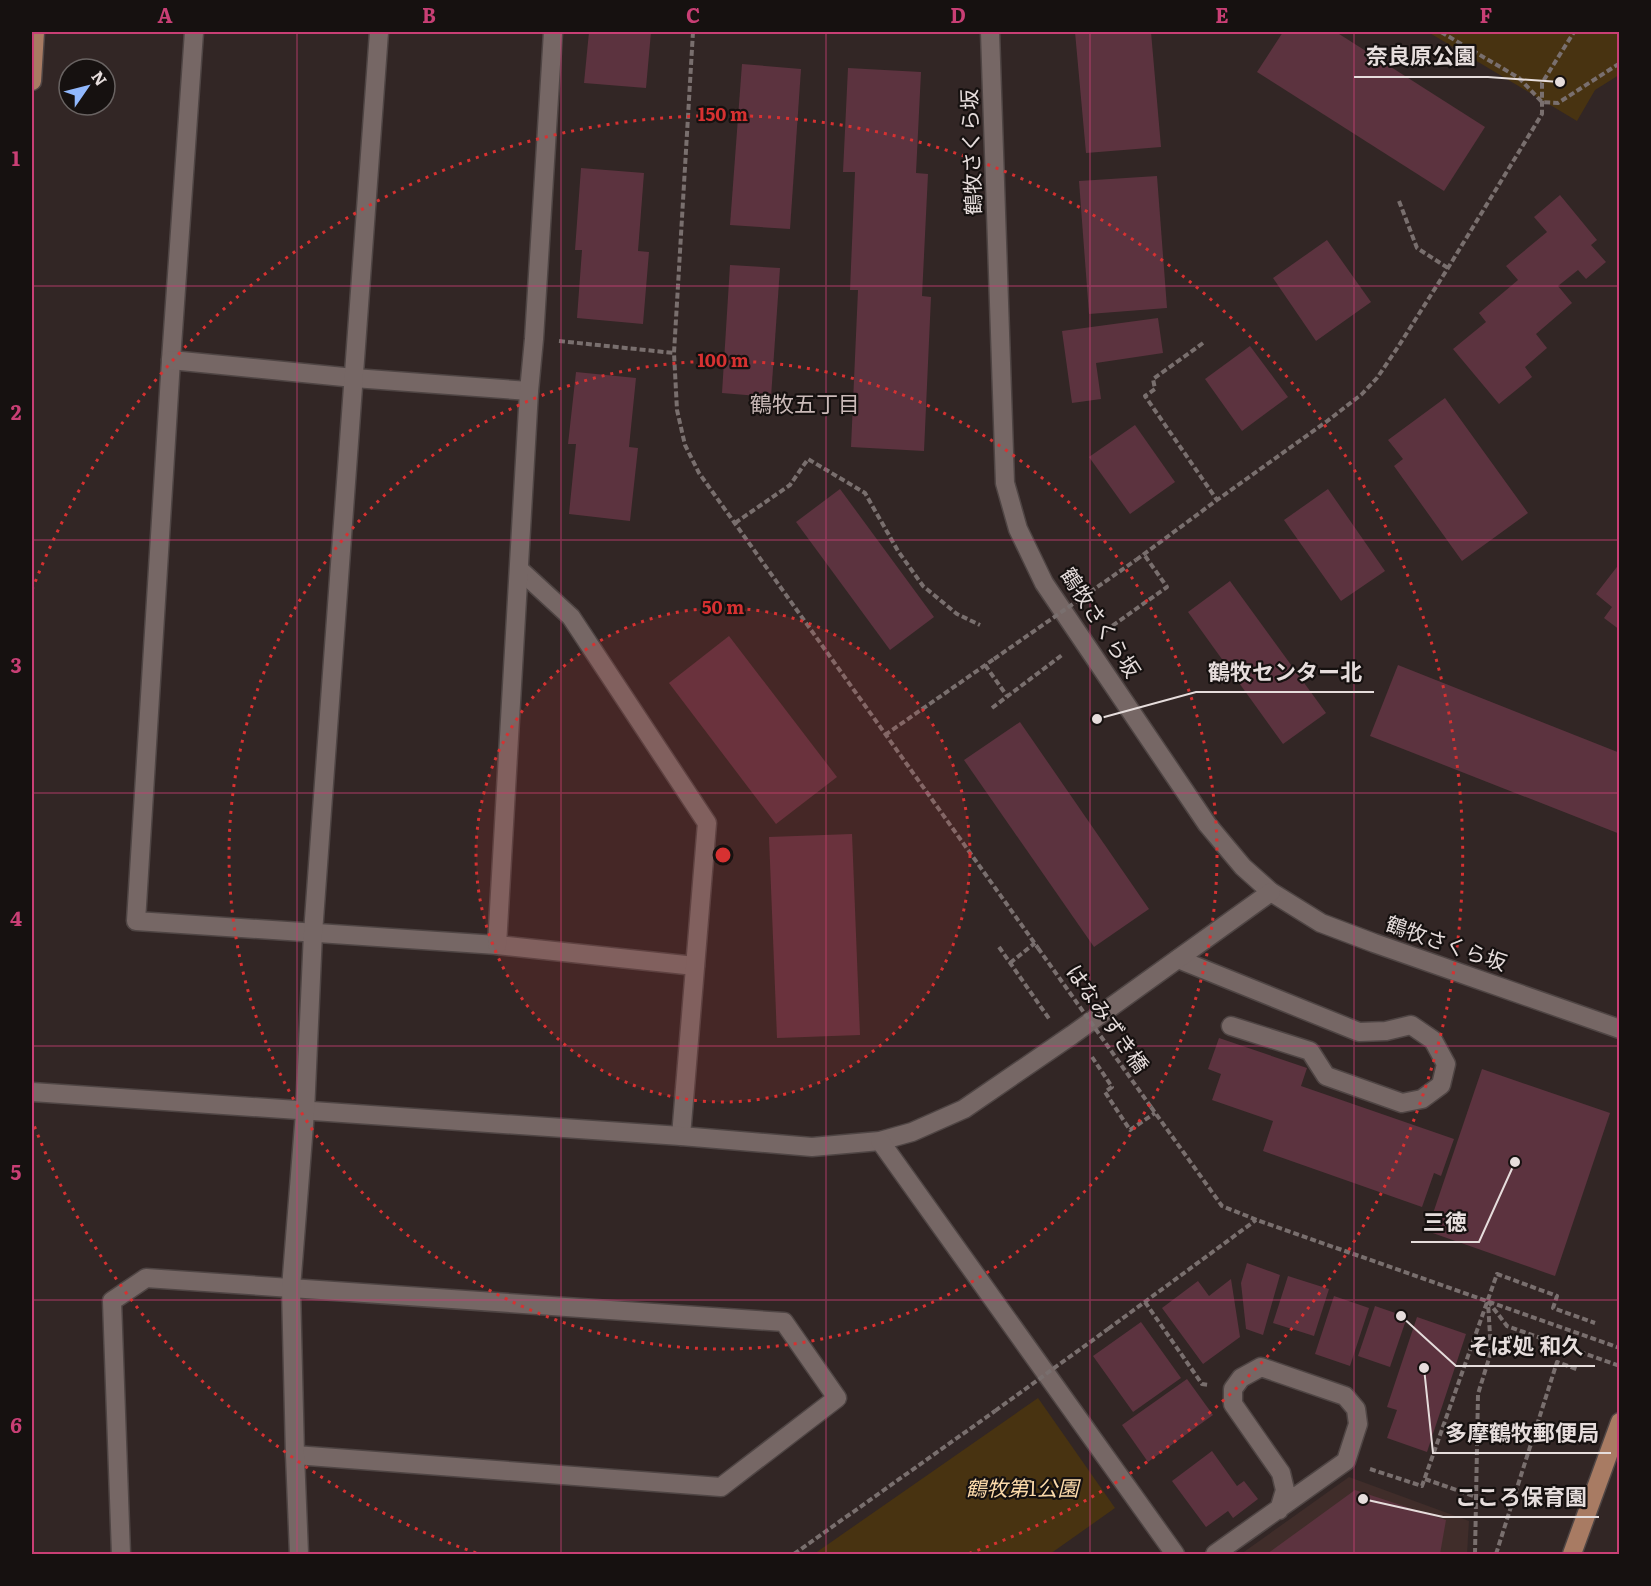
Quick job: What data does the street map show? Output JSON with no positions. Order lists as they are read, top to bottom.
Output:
{
  "streets": {
    "street": ["鶴牧さくら坂"],
    "path": ["はなみずき橋"]
  },
  "districts": ["鶴牧五丁目"],
  "parks": ["鶴牧第1公園"],
  "places": [
    "奈良原公園",
    "鶴牧センター北",
    "三徳",
    "そば処 和久",
    "多摩鶴牧郵便局",
    "こころ保育園"
  ],
  "north": "top right",
  "grid": {
    "columns": [
      "A",
      "B",
      "C",
      "D",
      "E",
      "F"
    ],
    "rows": [
      "1",
      "2",
      "3",
      "4",
      "5",
      "6"
    ]
  },
  "rings": ["150 m", "100 m", "50 m"]
}
